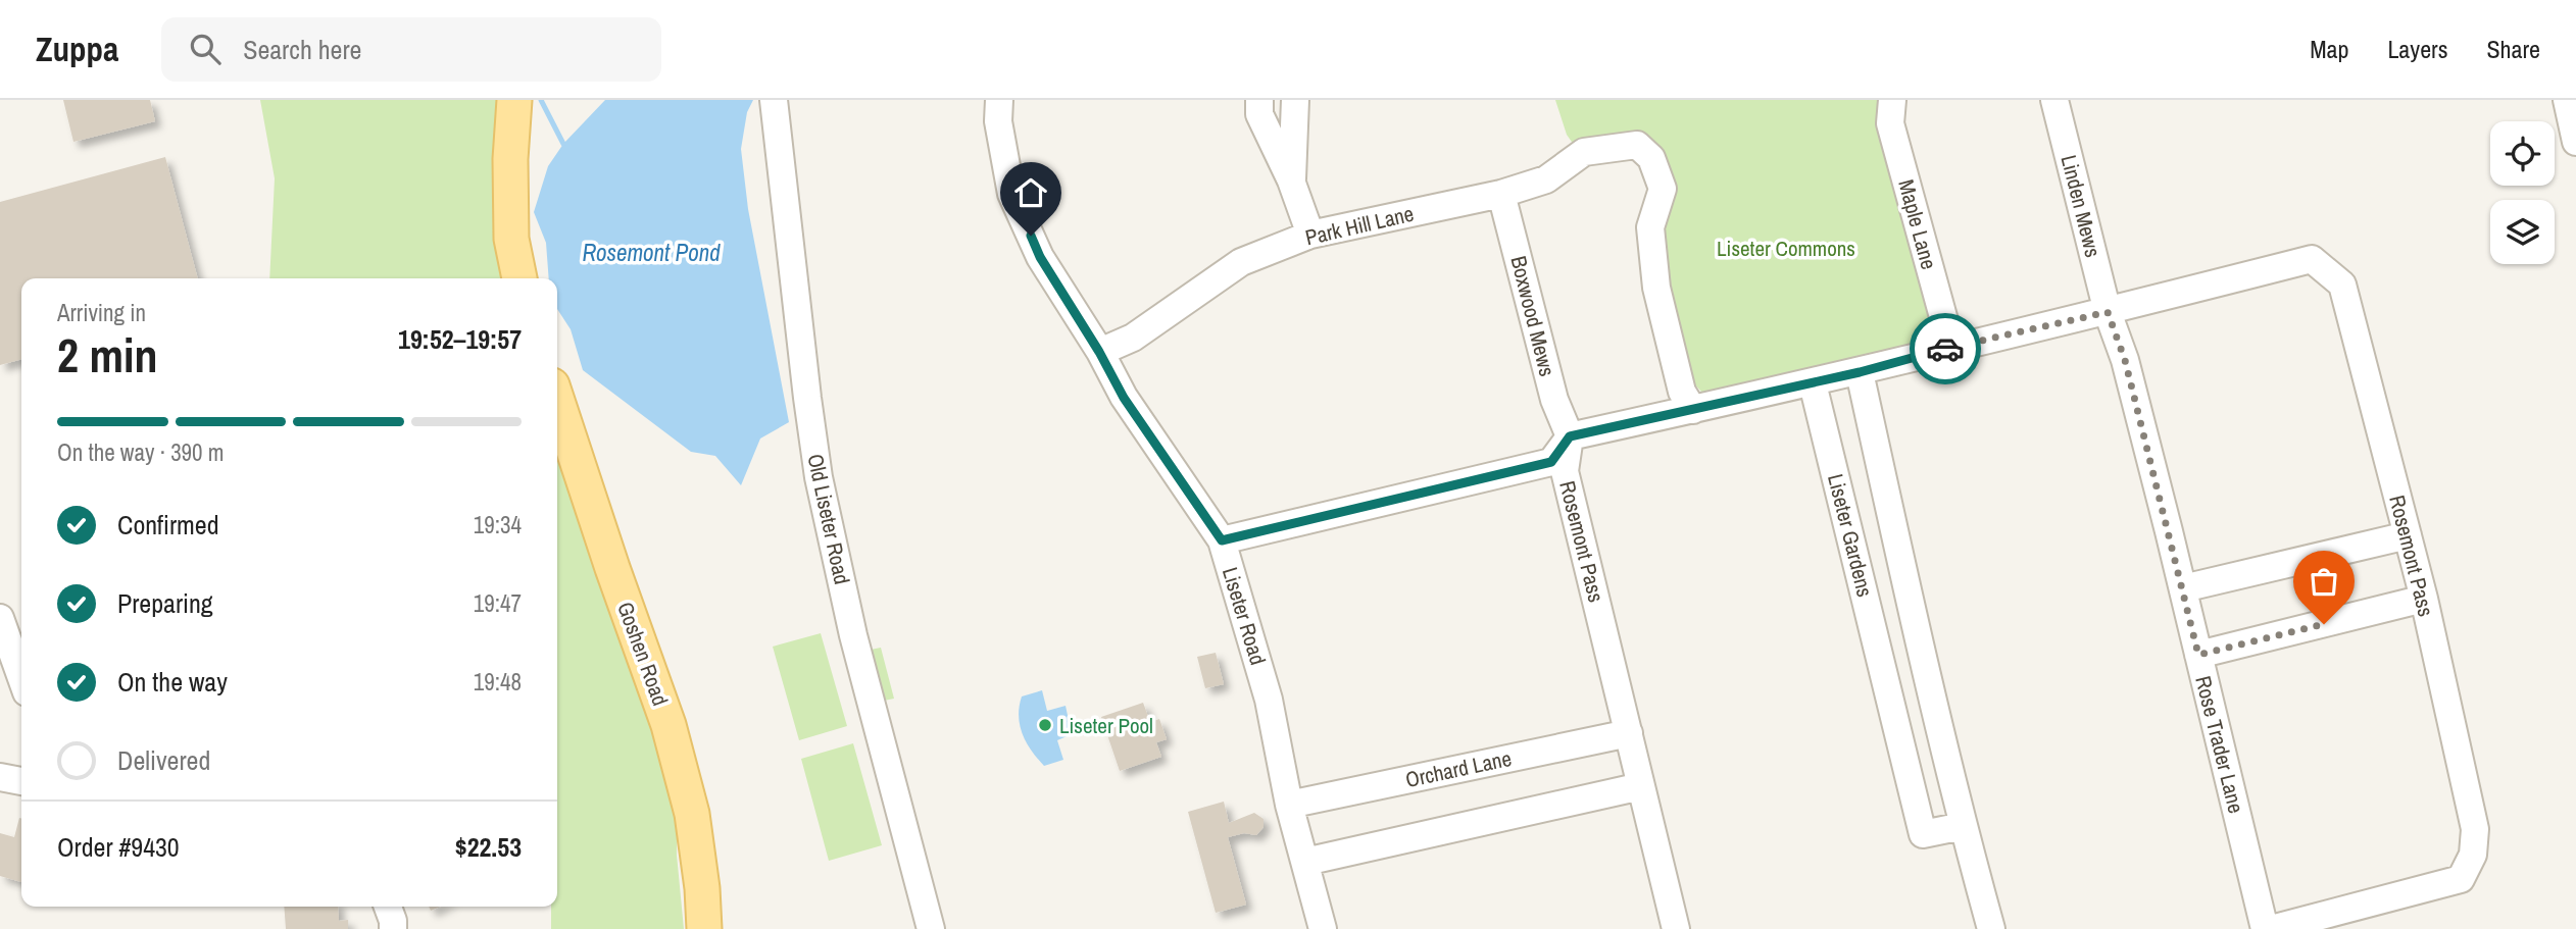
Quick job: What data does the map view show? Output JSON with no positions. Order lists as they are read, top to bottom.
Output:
{
  "streets": {
    "main road": ["Goshen Road"],
    "street": [
      "Linden Mews",
      "Maple Lane",
      "Park Hill Lane",
      "Boxwood Mews",
      "Old Liseter Road",
      "Liseter Gardens",
      "Rosemont Pass",
      "Liseter Road",
      "Rose Trader Lane",
      "Orchard Lane"
    ]
  },
  "crossings": [
    ["Linden Mews", "Rosemont Pass"],
    ["Linden Mews", "Rose Trader Lane"],
    ["Park Hill Lane", "Boxwood Mews"],
    ["Park Hill Lane", "Liseter Road"],
    ["Boxwood Mews", "Rosemont Pass"],
    ["Rosemont Pass", "Rose Trader Lane"],
    ["Rosemont Pass", "Orchard Lane"],
    ["Liseter Road", "Orchard Lane"]
  ],
  "water": ["Rosemont Pond"],
  "parks": ["Liseter Commons"],
  "places": ["Liseter Pool"],
  "page": {
    "header": "Zuppa",
    "search": "Search here",
    "nav": ["Map", "Layers", "Share"],
    "heading": ["2 min", "Arriving in", "19:52–19:57"],
    "panel": ["Order #9430", "$22.53"],
    "bar": "On the way · 390 m",
    "list": [
      ["Confirmed", "19:34"],
      ["Preparing", "19:47"],
      ["On the way", "19:48"],
      "Delivered"
    ]
  }
}
